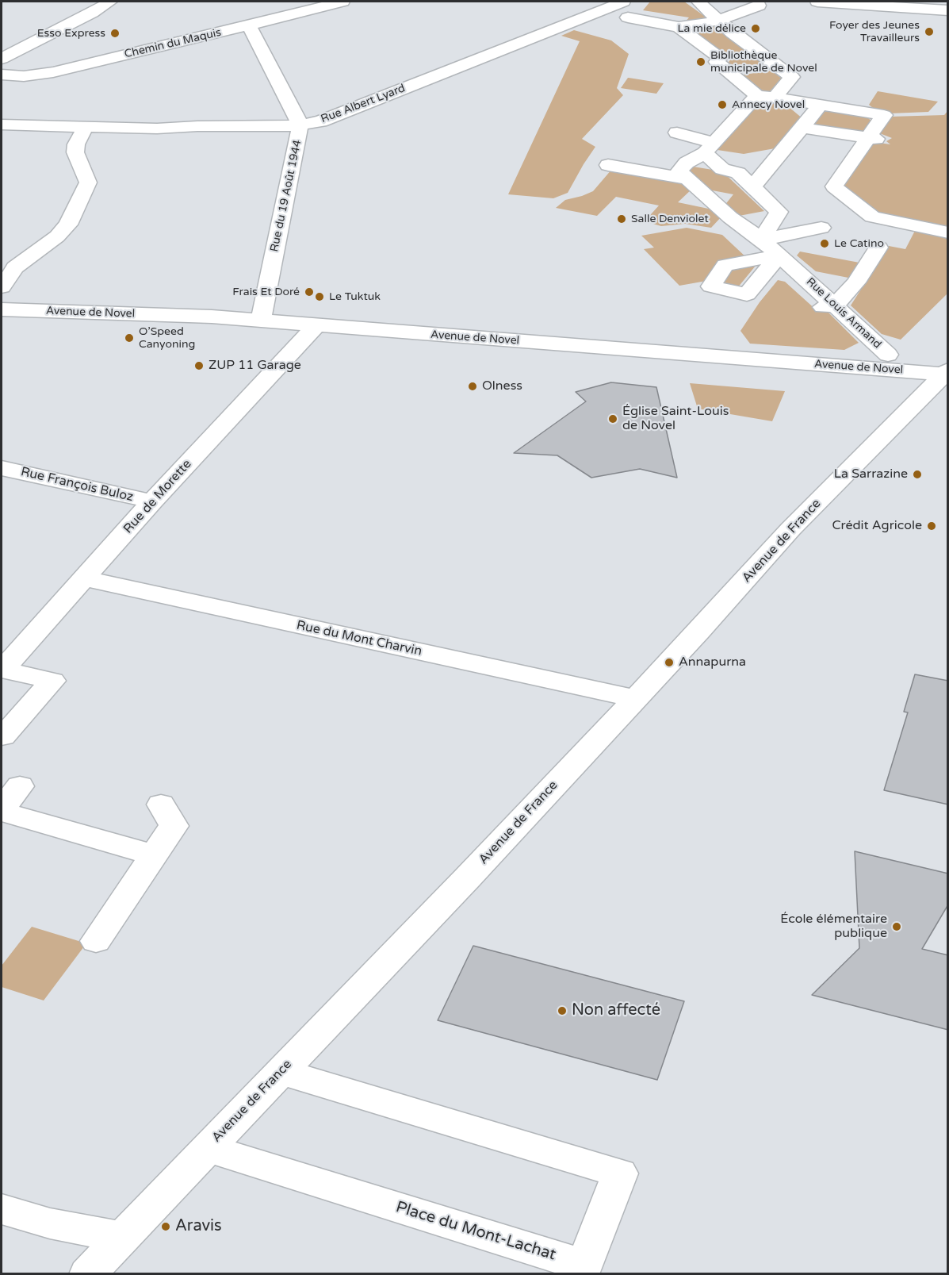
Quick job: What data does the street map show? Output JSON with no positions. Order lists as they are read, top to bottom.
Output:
{
  "streets": {
    "street": [
      "Chemin du Maquis",
      "Rue Albert Lyard",
      "Rue du 19 Août 1944",
      "Avenue de Novel",
      "Rue Louis Armand",
      "Rue François Buloz",
      "Rue de Morette",
      "Avenue de France",
      "Rue du Mont Charvin",
      "Place du Mont-Lachat"
    ]
  },
  "crossings": [
    ["Chemin du Maquis", "Rue du 19 Août 1944"],
    ["Rue Albert Lyard", "Rue du 19 Août 1944"],
    ["Rue du 19 Août 1944", "Avenue de Novel"],
    ["Avenue de Novel", "Rue de Morette"],
    ["Avenue de Novel", "Avenue de France"],
    ["Rue François Buloz", "Rue de Morette"],
    ["Rue de Morette", "Rue du Mont Charvin"],
    ["Avenue de France", "Rue du Mont Charvin"],
    ["Avenue de France", "Place du Mont-Lachat"]
  ],
  "places": [
    "La mie délice",
    "Foyer des Jeunes Travailleurs",
    "Esso Express",
    "Bibliothèque municipale de Novel",
    "Annecy Novel",
    "Salle Denviolet",
    "Le Catino",
    "Frais Et Doré",
    "Le Tuktuk",
    "O’Speed Canyoning",
    "ZUP 11 Garage",
    "Olness",
    "Église Saint-Louis de Novel",
    "La Sarrazine",
    "Crédit Agricole",
    "Annapurna",
    "École élémentaire publique",
    "Non affecté",
    "Aravis"
  ]
}
